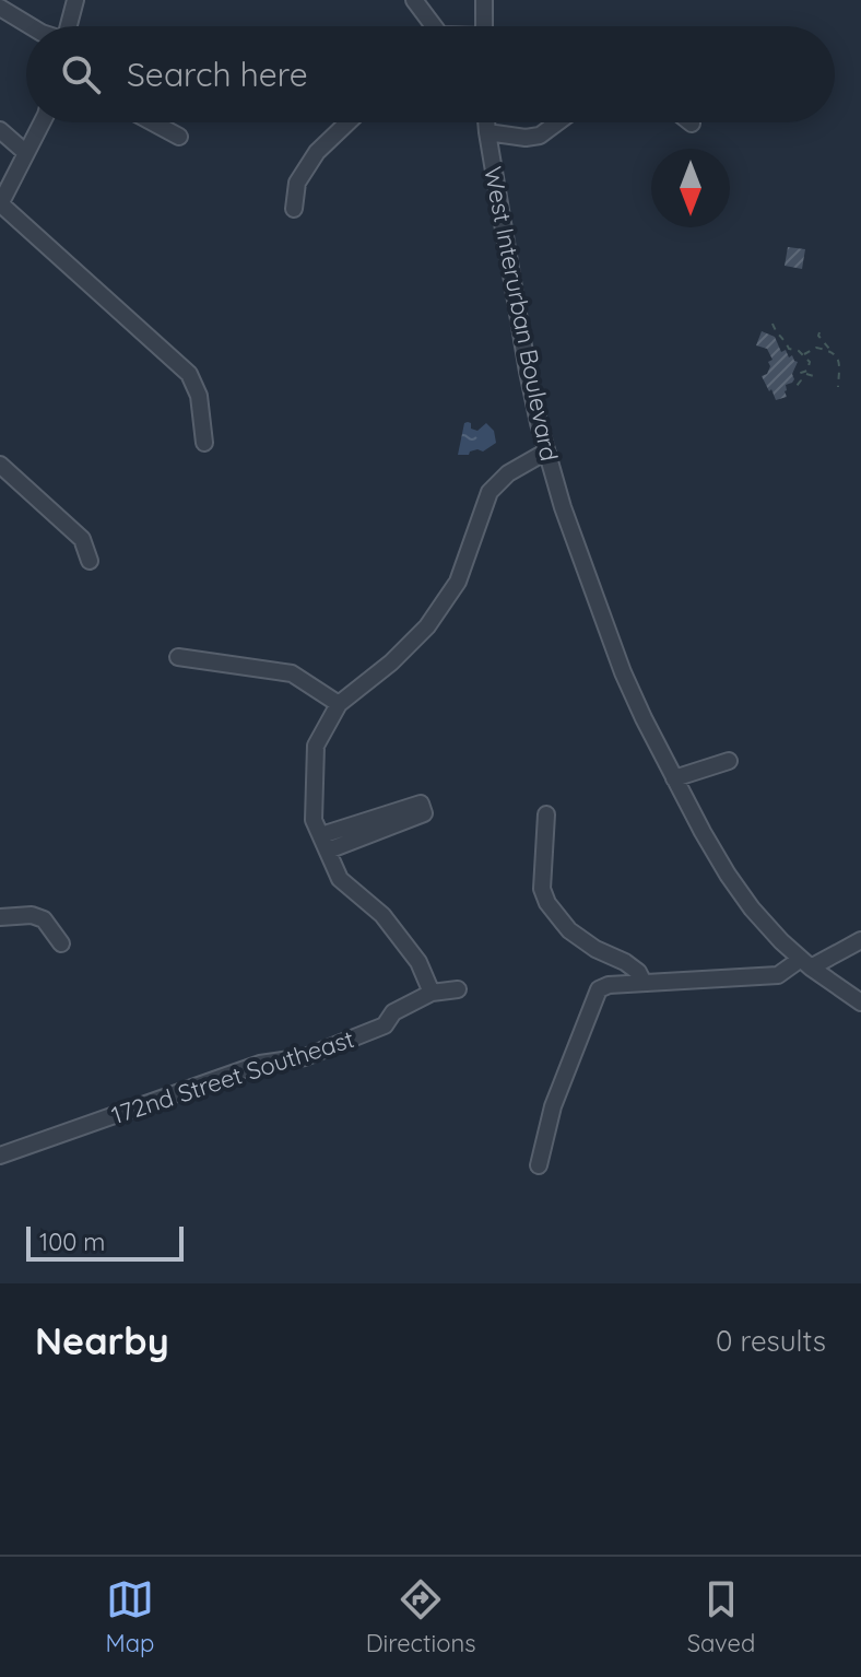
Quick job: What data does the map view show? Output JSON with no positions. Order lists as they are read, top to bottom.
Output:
{
  "streets": {
    "street": ["West Interurban Boulevard", "172nd Street Southeast"]
  },
  "scale_bar": "100 m",
  "north": "bottom",
  "page": {
    "search": "Search here",
    "scale": "100 m",
    "heading": ["Nearby", "0 results"],
    "nav": ["Map", "Directions", "Saved"]
  }
}
